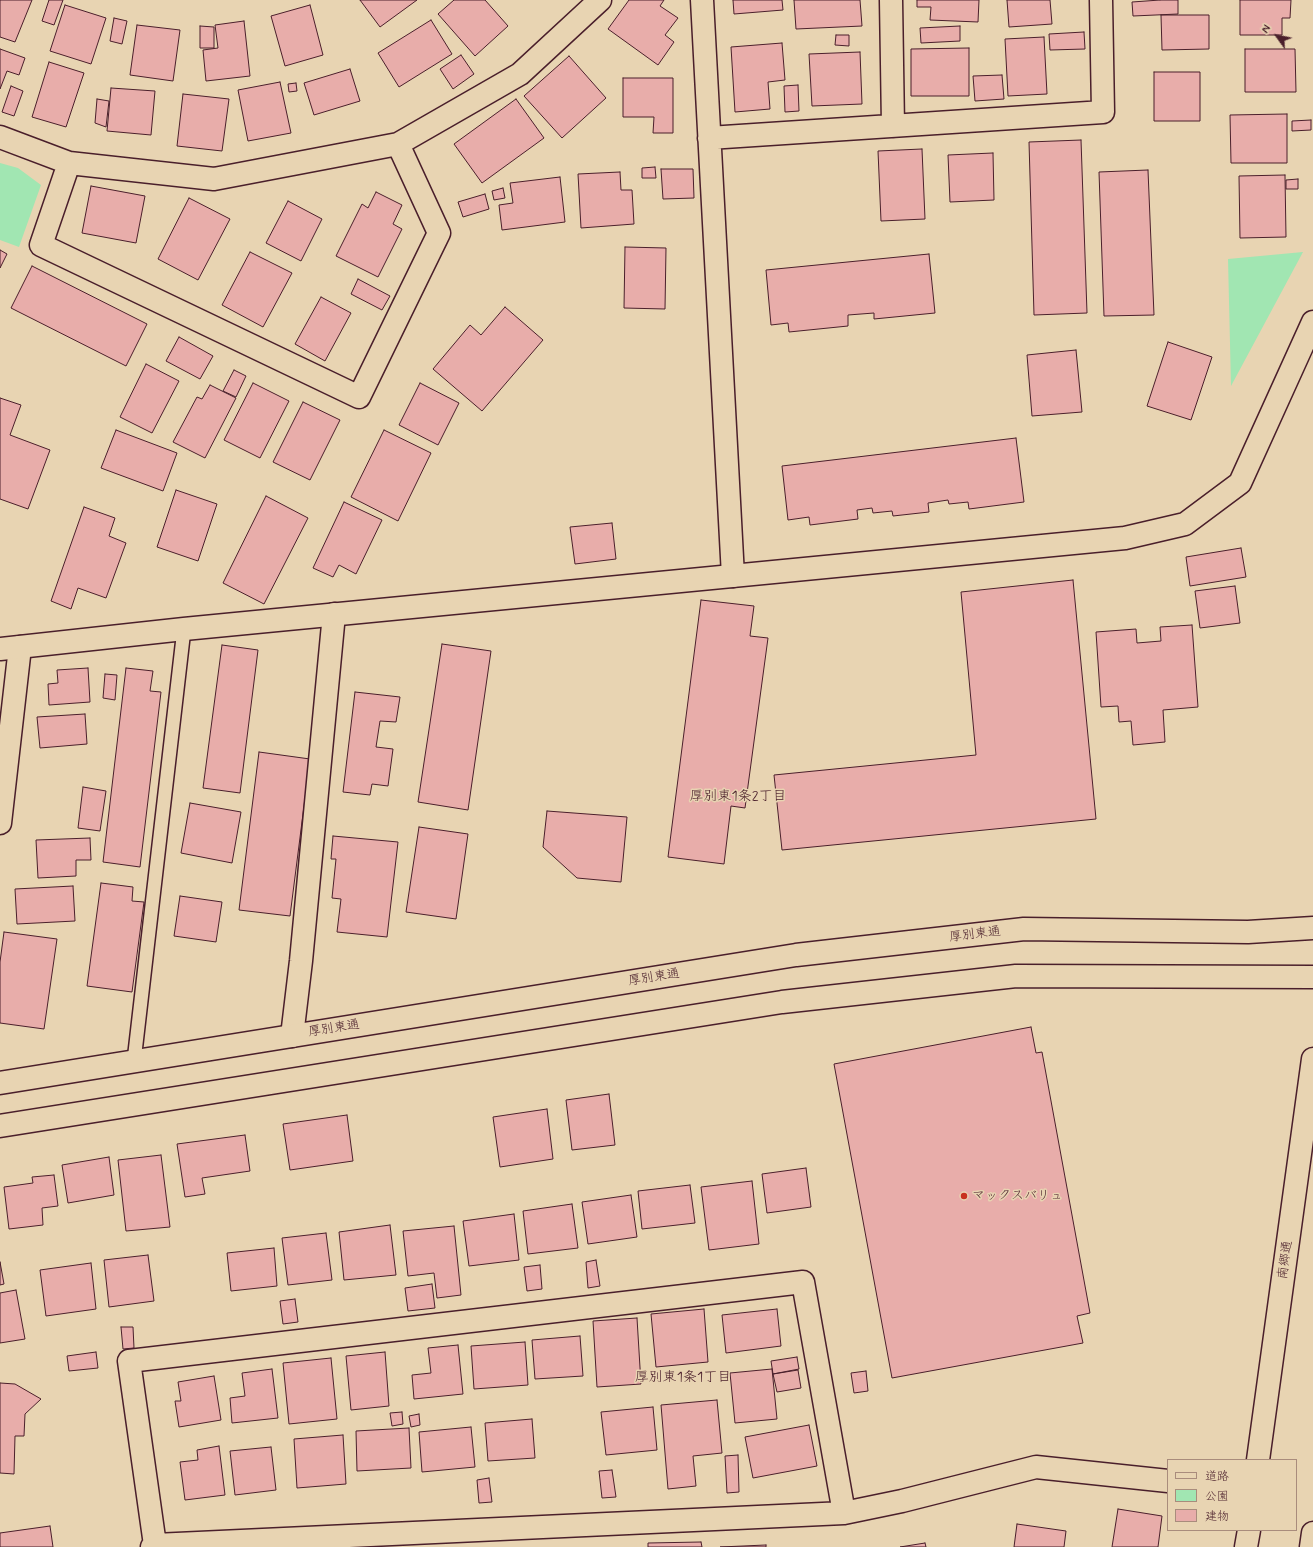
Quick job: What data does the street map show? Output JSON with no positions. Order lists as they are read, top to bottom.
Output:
{
  "streets": {
    "street": ["厚別東通", "南郷通"]
  },
  "districts": ["厚別東1条2丁目", "厚別東1条1丁目"],
  "places": ["マックスバリュ"],
  "legend": ["道路", "公園", "建物"],
  "north": "top left"
}
